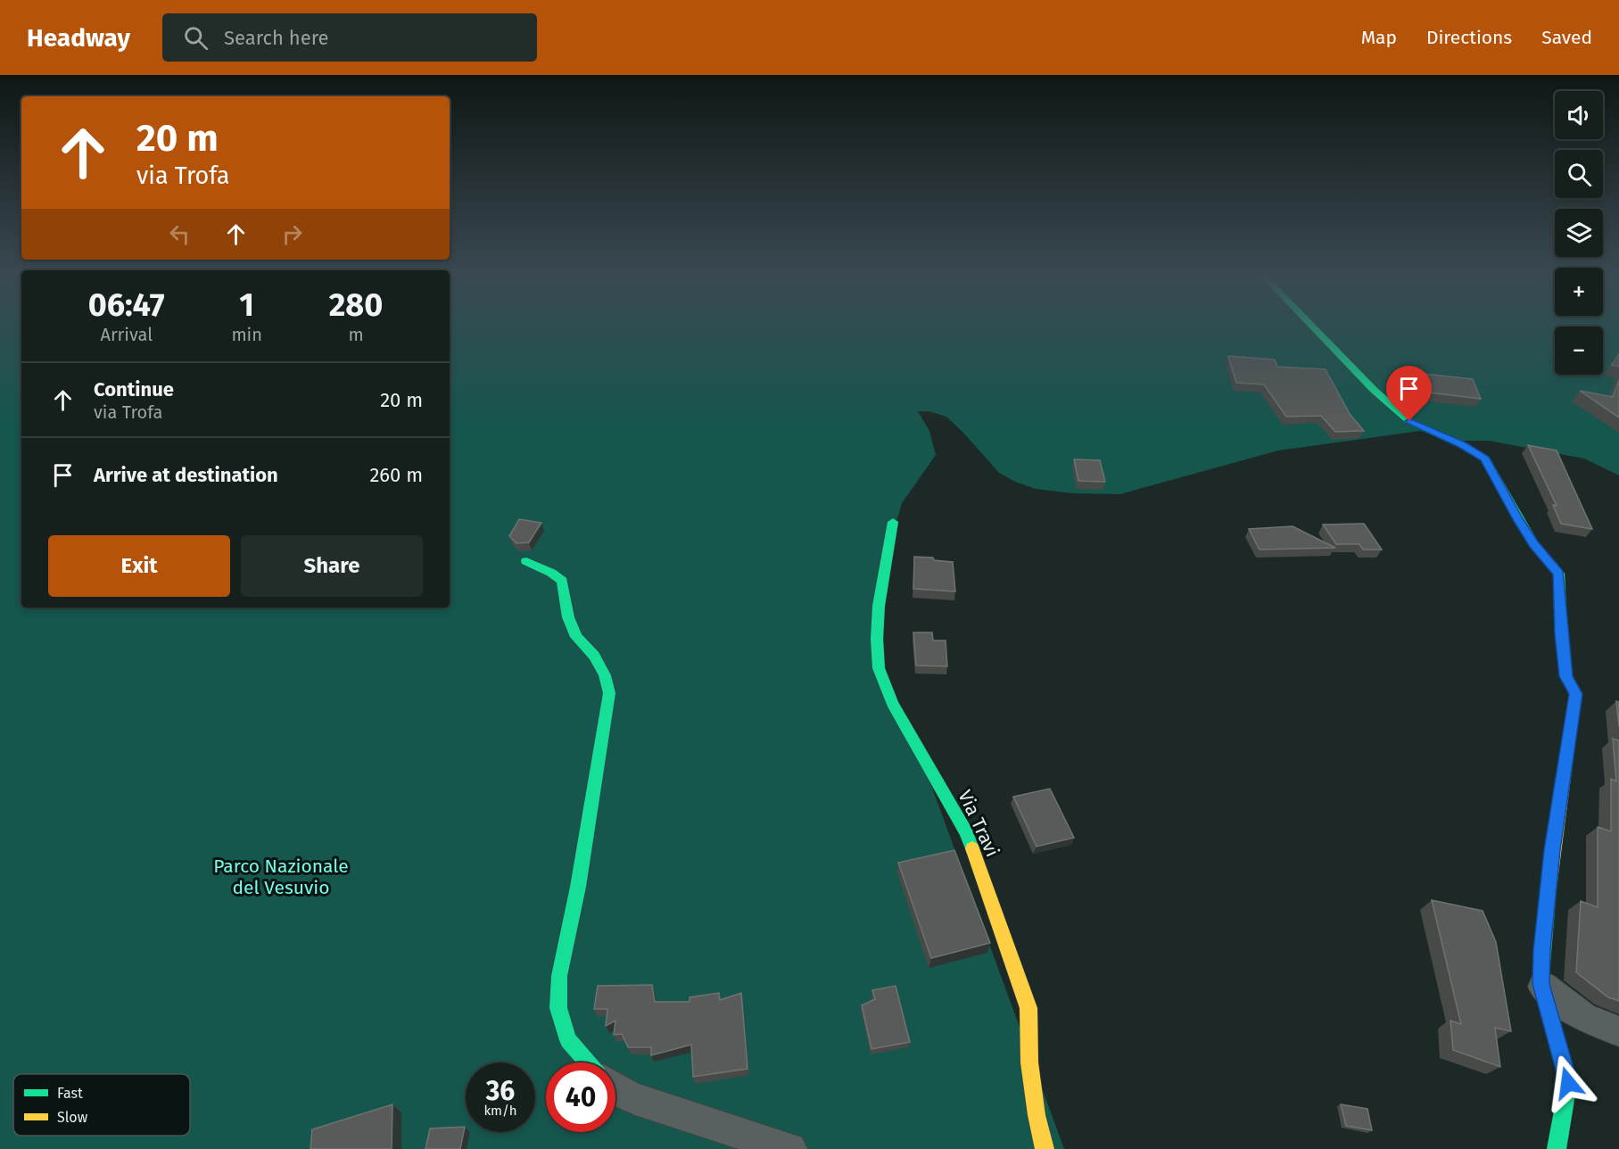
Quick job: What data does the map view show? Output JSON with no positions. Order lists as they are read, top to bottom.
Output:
{
  "streets": {
    "street": ["Via Travi"]
  },
  "parks": ["Parco Nazionale del Vesuvio"],
  "legend": ["Fast", "Slow"],
  "page": {
    "header": "Headway",
    "search": "Search here",
    "nav": ["Map", "Directions", "Saved"],
    "map_buttons": ["+", "−"],
    "turn": ["20 m", "via Trofa"],
    "eta": [
      "06:47",
      "Arrival",
      "1",
      "min",
      "280",
      "m"
    ],
    "list": [
      {
        "name": "Continue",
        "note": "via Trofa",
        "value": "20 m"
      },
      {
        "name": "Arrive at destination",
        "value": "260 m"
      }
    ],
    "buttons": ["Exit", "Share"],
    "speed": "36 km/h",
    "limit": "40"
  }
}
